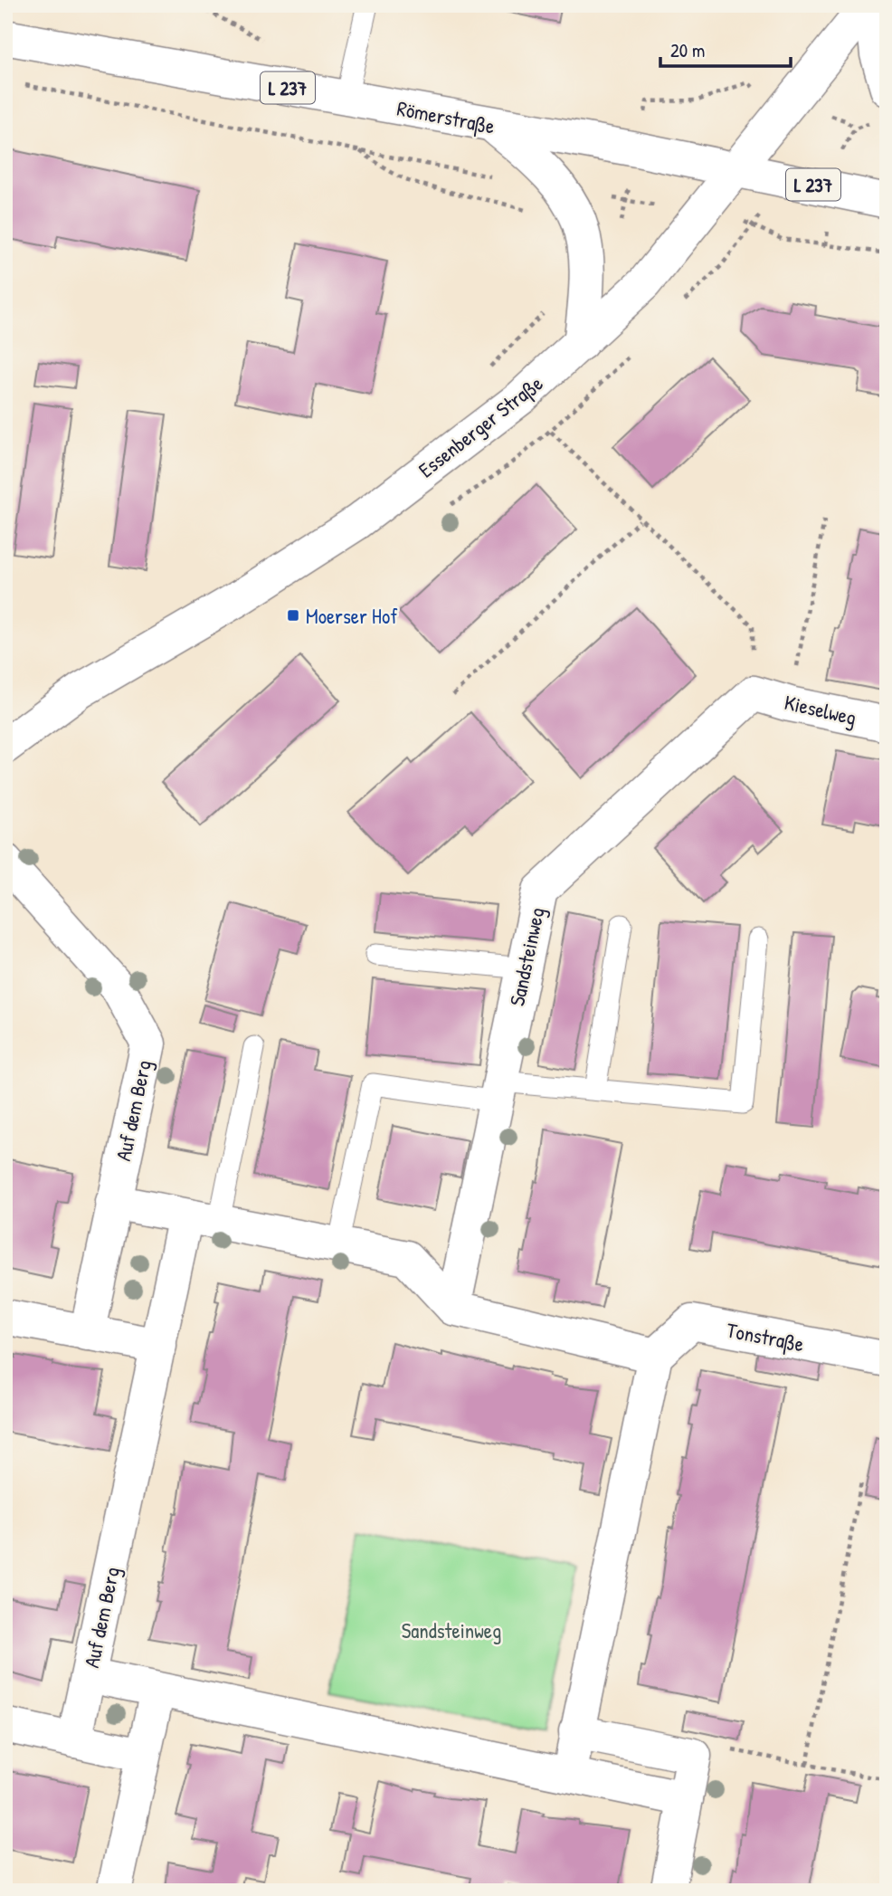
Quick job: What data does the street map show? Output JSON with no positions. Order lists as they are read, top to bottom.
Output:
{
  "streets": {
    "street": [
      "L 237",
      "Römerstraße",
      "Essenberger Straße",
      "Kieselweg",
      "Sandsteinweg",
      "Auf dem Berg",
      "Tonstraße"
    ]
  },
  "crossings": [
    ["Römerstraße", "Essenberger Straße"],
    ["Kieselweg", "Sandsteinweg"]
  ],
  "parks": ["Sandsteinweg"],
  "places": {
    "transit": ["Moerser Hof"]
  },
  "scale_bar": "20 m"
}
